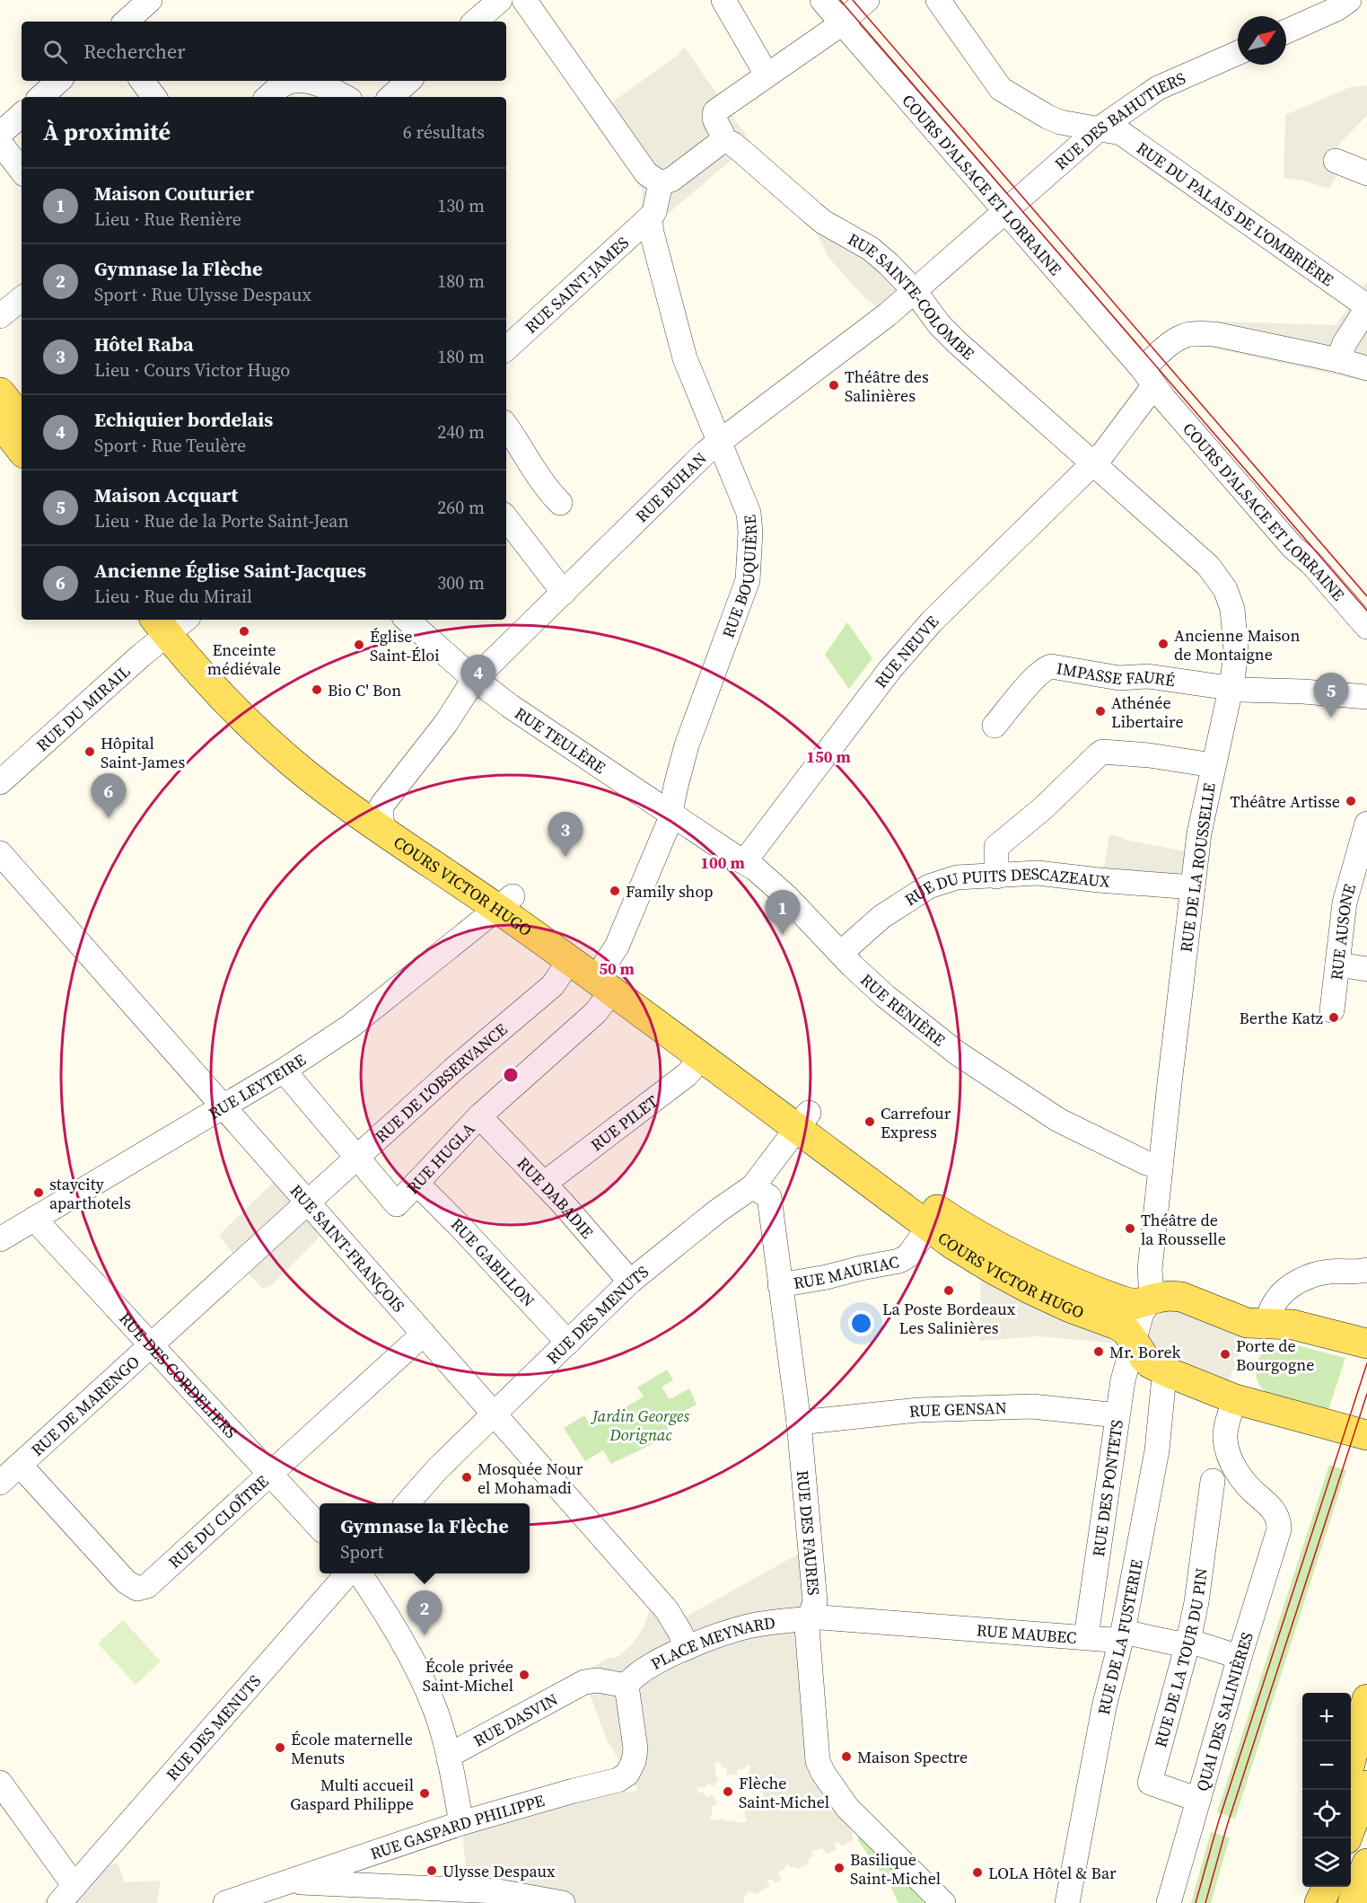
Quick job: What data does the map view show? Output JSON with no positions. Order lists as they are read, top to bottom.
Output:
{
  "streets": {
    "main road": ["COURS VICTOR HUGO"],
    "street": [
      "RUE DES BAHUTIERS",
      "COURS D'ALSACE ET LORRAINE",
      "RUE DU PALAIS DE L'OMBRIÈRE",
      "RUE SAINT-JAMES",
      "RUE SAINTE-COLOMBE",
      "RUE BUHAN",
      "RUE BOUQUIÈRE",
      "RUE NEUVE",
      "IMPASSE FAURÉ",
      "RUE DU MIRAIL",
      "RUE TEULÈRE",
      "RUE DE LA ROUSSELLE",
      "RUE DU PUITS DESCAZEAUX",
      "RUE AUSONE",
      "RUE RENIÈRE",
      "RUE DE L'OBSERVANCE",
      "RUE LEYTEIRE",
      "RUE PILET",
      "RUE HUGLA",
      "RUE DABADIE",
      "RUE SAINT-FRANÇOIS",
      "RUE GABILLON",
      "RUE MAURIAC",
      "RUE DES MENUTS",
      "RUE DES CORDELIERS",
      "RUE DE MARENGO",
      "RUE GENSAN",
      "RUE DES PONTETS",
      "RUE DU CLOÎTRE",
      "RUE DES FAURES",
      "RUE MAUBEC",
      "RUE DE LA FUSTERIE",
      "PLACE MEYNARD",
      "RUE DE LA TOUR DU PIN",
      "QUAI DES SALINIÈRES",
      "RUE DASVIN",
      "RUE GASPARD PHILIPPE"
    ]
  },
  "crossings": [
    ["RUE DES BAHUTIERS", "COURS D'ALSACE ET LORRAINE"],
    ["RUE DES BAHUTIERS", "RUE DU PALAIS DE L'OMBRIÈRE"],
    ["RUE DES BAHUTIERS", "RUE BUHAN"],
    ["COURS D'ALSACE ET LORRAINE", "RUE BUHAN"],
    ["COURS D'ALSACE ET LORRAINE", "RUE NEUVE"],
    ["RUE SAINT-JAMES", "RUE BOUQUIÈRE"],
    ["RUE SAINTE-COLOMBE", "RUE BUHAN"],
    ["RUE SAINTE-COLOMBE", "RUE NEUVE"],
    ["RUE SAINTE-COLOMBE", "RUE DE LA ROUSSELLE"],
    ["RUE BUHAN", "RUE BOUQUIÈRE"],
    ["RUE BUHAN", "RUE TEULÈRE"],
    ["RUE BUHAN", "COURS VICTOR HUGO"],
    ["RUE BOUQUIÈRE", "RUE TEULÈRE"],
    ["RUE BOUQUIÈRE", "COURS VICTOR HUGO"],
    ["RUE BOUQUIÈRE", "RUE RENIÈRE"],
    ["RUE NEUVE", "RUE DE LA ROUSSELLE"],
    ["RUE NEUVE", "RUE RENIÈRE"],
    ["IMPASSE FAURÉ", "RUE DE LA ROUSSELLE"],
    ["RUE DU MIRAIL", "COURS VICTOR HUGO"],
    ["RUE TEULÈRE", "RUE RENIÈRE"],
    ["RUE DE LA ROUSSELLE", "COURS VICTOR HUGO"],
    ["RUE DE LA ROUSSELLE", "RUE DU PUITS DESCAZEAUX"],
    ["RUE DE LA ROUSSELLE", "RUE RENIÈRE"],
    ["RUE DE LA ROUSSELLE", "RUE DES PONTETS"],
    ["COURS VICTOR HUGO", "RUE DE L'OBSERVANCE"],
    ["COURS VICTOR HUGO", "RUE LEYTEIRE"],
    ["COURS VICTOR HUGO", "RUE PILET"],
    ["COURS VICTOR HUGO", "RUE HUGLA"],
    ["COURS VICTOR HUGO", "RUE MAURIAC"],
    ["COURS VICTOR HUGO", "RUE DES MENUTS"],
    ["COURS VICTOR HUGO", "RUE DES PONTETS"],
    ["COURS VICTOR HUGO", "RUE DE LA FUSTERIE"],
    ["RUE DU PUITS DESCAZEAUX", "RUE RENIÈRE"],
    ["RUE DE L'OBSERVANCE", "RUE HUGLA"],
    ["RUE DE L'OBSERVANCE", "RUE SAINT-FRANÇOIS"],
    ["RUE DE L'OBSERVANCE", "RUE DE MARENGO"],
    ["RUE LEYTEIRE", "RUE HUGLA"],
    ["RUE LEYTEIRE", "RUE SAINT-FRANÇOIS"],
    ["RUE LEYTEIRE", "RUE DES CORDELIERS"],
    ["RUE PILET", "RUE DABADIE"],
    ["RUE HUGLA", "RUE DABADIE"],
    ["RUE HUGLA", "RUE GABILLON"],
    ["RUE DABADIE", "RUE DES MENUTS"],
    ["RUE SAINT-FRANÇOIS", "RUE DES MENUTS"],
    ["RUE SAINT-FRANÇOIS", "RUE DE MARENGO"],
    ["RUE SAINT-FRANÇOIS", "RUE DU CLOÎTRE"],
    ["RUE SAINT-FRANÇOIS", "PLACE MEYNARD"],
    ["RUE GABILLON", "RUE DES MENUTS"],
    ["RUE MAURIAC", "RUE DES FAURES"],
    ["RUE DES MENUTS", "RUE DES FAURES"],
    ["RUE DES CORDELIERS", "RUE DE MARENGO"],
    ["RUE DES CORDELIERS", "RUE DU CLOÎTRE"],
    ["RUE DE MARENGO", "RUE DU CLOÎTRE"],
    ["RUE GENSAN", "RUE DES PONTETS"],
    ["RUE GENSAN", "RUE DES FAURES"],
    ["RUE DES PONTETS", "RUE MAUBEC"],
    ["RUE DES FAURES", "RUE MAUBEC"],
    ["RUE DES FAURES", "PLACE MEYNARD"],
    ["RUE MAUBEC", "RUE DE LA FUSTERIE"],
    ["RUE MAUBEC", "PLACE MEYNARD"],
    ["RUE MAUBEC", "RUE DE LA TOUR DU PIN"],
    ["RUE MAUBEC", "QUAI DES SALINIÈRES"],
    ["PLACE MEYNARD", "RUE DASVIN"],
    ["PLACE MEYNARD", "RUE GASPARD PHILIPPE"],
    ["RUE DE LA TOUR DU PIN", "QUAI DES SALINIÈRES"],
    ["RUE DASVIN", "RUE GASPARD PHILIPPE"]
  ],
  "parks": ["Jardin Georges Dorignac"],
  "places": [
    "Théâtre des Salinières",
    "Enceinte médiévale",
    "Ancienne Maison de Montaigne",
    "Église Saint-Éloi",
    "Bio C' Bon",
    "Athénée Libertaire",
    "Hôpital Saint-James",
    "Théâtre Artisse",
    "Family shop",
    "Berthe Katz",
    "Carrefour Express",
    "staycity aparthotels",
    "Théâtre de la Rousselle",
    "La Poste Bordeaux Les Salinières",
    "Mr. Borek",
    "Porte de Bourgogne",
    "Mosquée Nour el Mohamadi",
    "École privée Saint-Michel",
    "École maternelle Menuts",
    "Maison Spectre",
    "Flèche Saint-Michel",
    "Multi accueil Gaspard Philippe",
    "Basilique Saint-Michel",
    "Ulysse Despaux",
    "LOLA Hôtel & Bar"
  ],
  "north": "top right",
  "page": {
    "search": "Rechercher",
    "heading": ["À proximité", "6 résultats"],
    "list": [
      {
        "mark": "1",
        "name": "Maison Couturier",
        "note": "Lieu · Rue Renière",
        "value": "130 m"
      },
      {
        "mark": "2",
        "name": "Gymnase la Flèche",
        "note": "Sport · Rue Ulysse Despaux",
        "value": "180 m"
      },
      {
        "mark": "3",
        "name": "Hôtel Raba",
        "note": "Lieu · Cours Victor Hugo",
        "value": "180 m"
      },
      {
        "mark": "4",
        "name": "Echiquier bordelais",
        "note": "Sport · Rue Teulère",
        "value": "240 m"
      },
      {
        "mark": "5",
        "name": "Maison Acquart",
        "note": "Lieu · Rue de la Porte Saint-Jean",
        "value": "260 m"
      },
      {
        "mark": "6",
        "name": "Ancienne Église Saint-Jacques",
        "note": "Lieu · Rue du Mirail",
        "value": "300 m"
      }
    ],
    "pins": [
      "4",
      "5",
      "6",
      "3",
      "1",
      "2"
    ],
    "popup": ["Gymnase la Flèche", "Sport"],
    "map_buttons": ["+", "−"]
  },
  "rings": ["150 m", "100 m", "50 m"]
}
